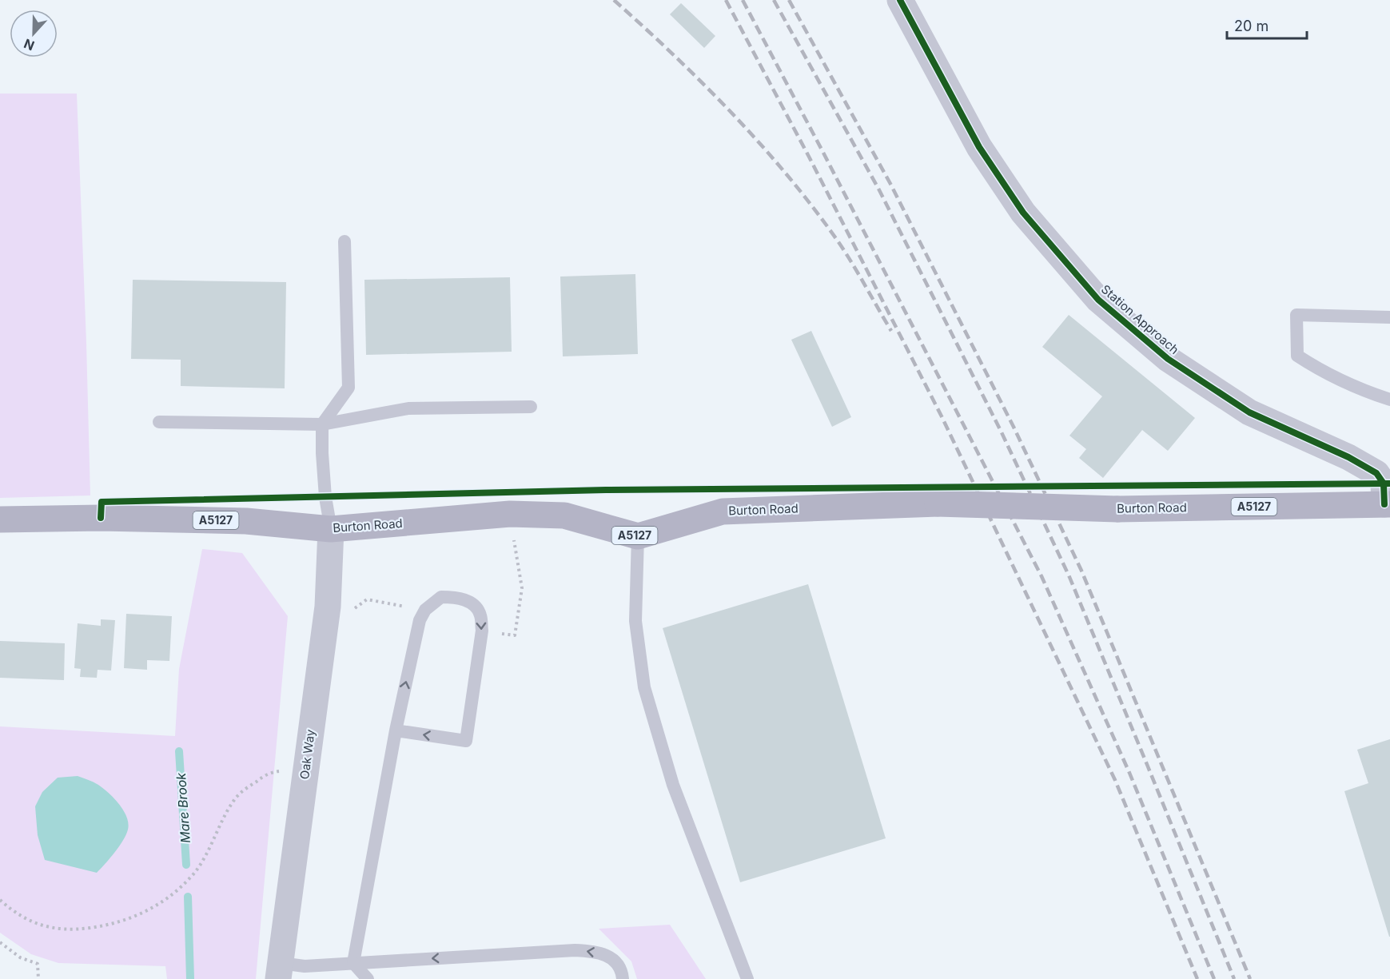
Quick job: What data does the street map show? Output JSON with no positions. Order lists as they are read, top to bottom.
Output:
{
  "streets": {
    "highway": ["A5127", "Burton Road"],
    "street": ["Station Approach", "Oak Way"]
  },
  "crossings": [
    ["Station Approach", "Burton Road"],
    ["Burton Road", "Oak Way"]
  ],
  "water": ["Mare Brook"],
  "scale_bar": "20 m",
  "north": "bottom"
}
